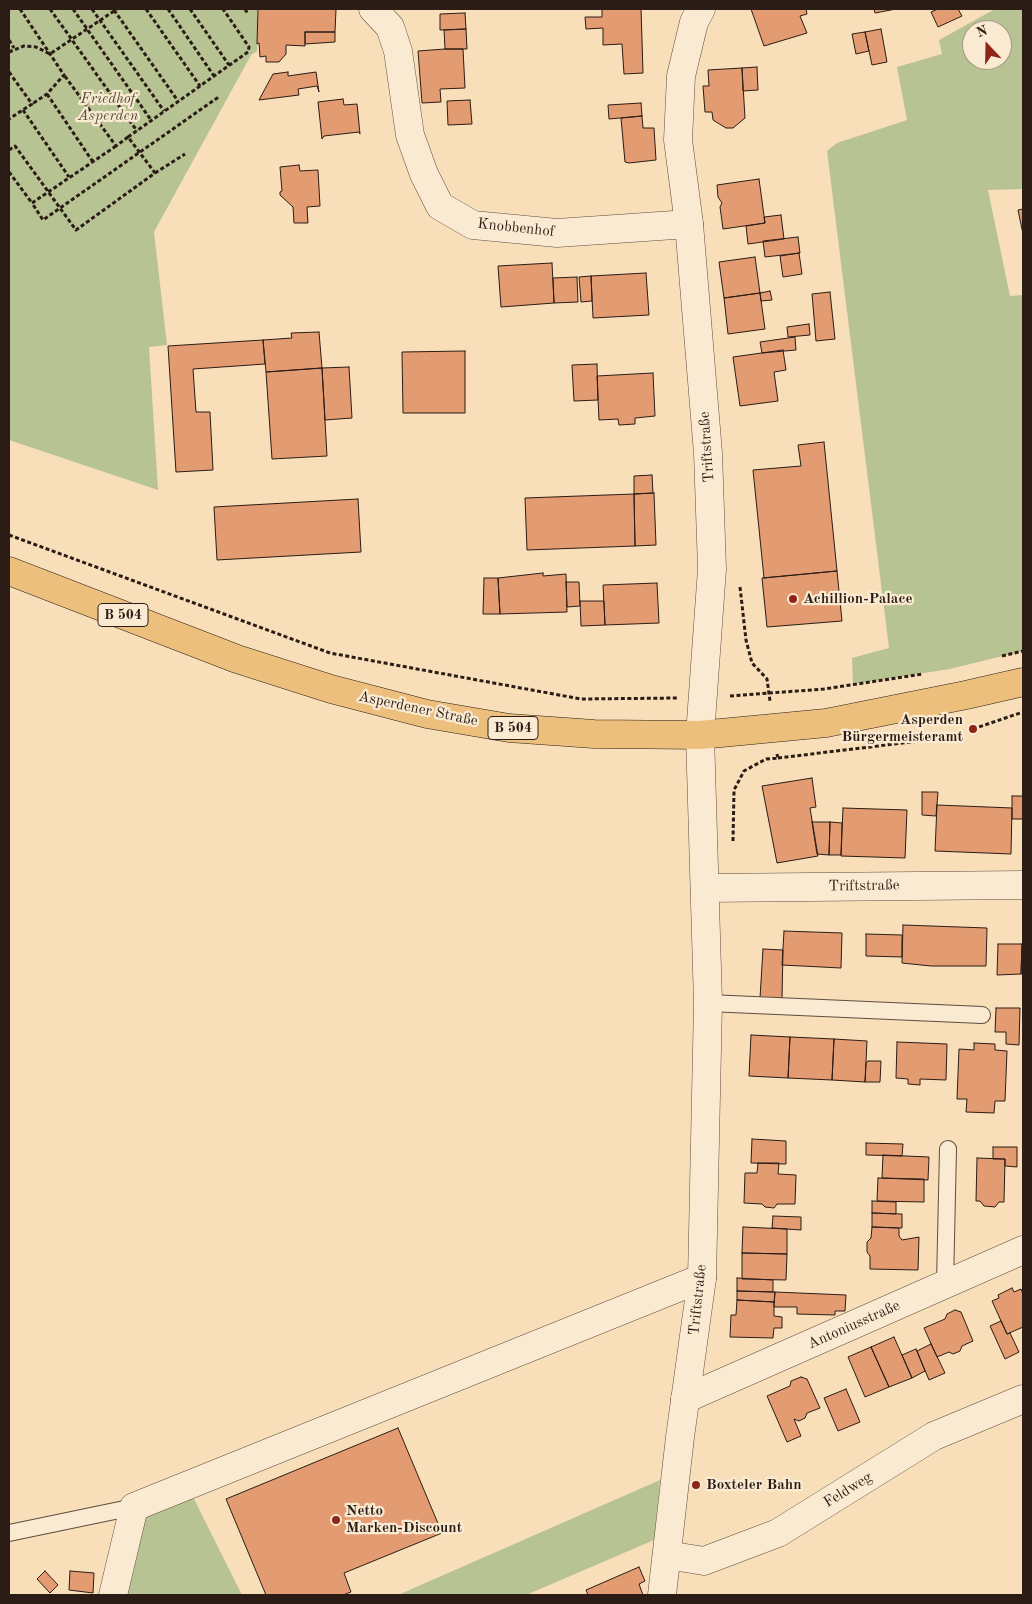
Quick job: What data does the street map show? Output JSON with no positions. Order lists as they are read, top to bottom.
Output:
{
  "streets": {
    "main road": ["B 504", "Asperdener Straße"],
    "street": [
      "Knobbenhof",
      "Triftstraße",
      "Antoniusstraße",
      "Feldweg"
    ]
  },
  "crossings": [
    ["Knobbenhof", "Triftstraße"],
    ["Triftstraße", "Asperdener Straße"],
    ["Triftstraße", "Antoniusstraße"],
    ["Triftstraße", "Feldweg"]
  ],
  "parks": ["Friedhof Asperden"],
  "places": [
    "Achillion-Palace",
    "Asperden Bürgermeisteramt",
    "Boxteler Bahn",
    "Netto Marken-Discount"
  ],
  "north": "top"
}
